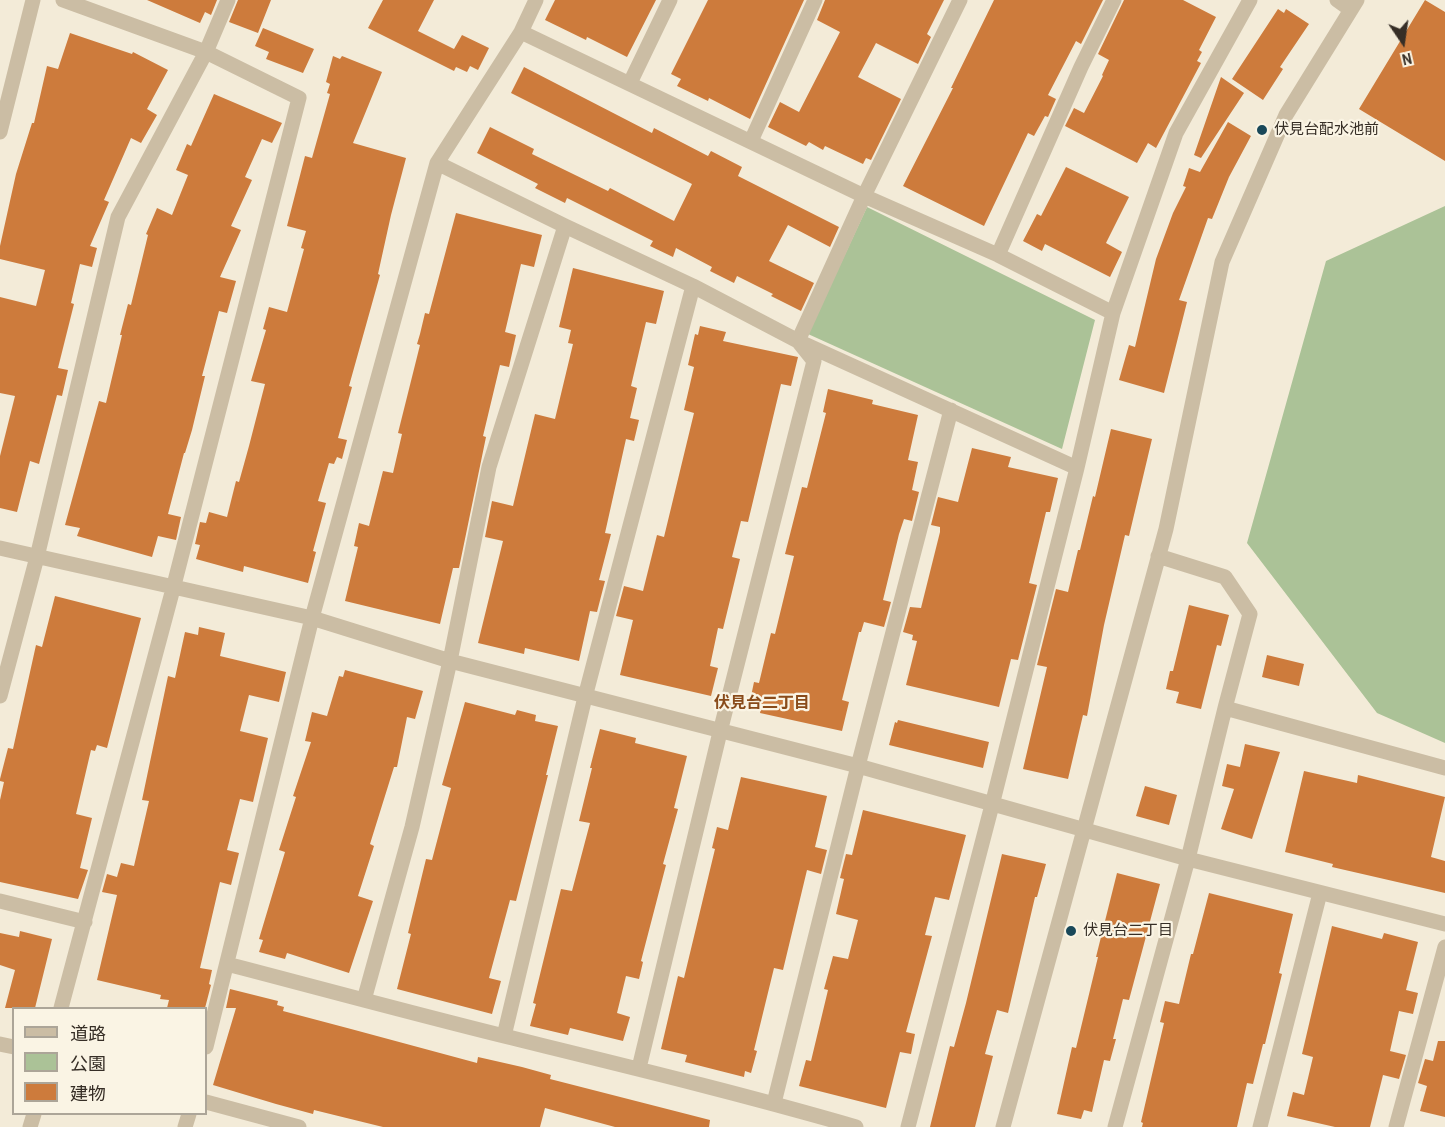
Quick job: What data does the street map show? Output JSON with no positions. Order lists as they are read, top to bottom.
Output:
{
  "districts": ["伏見台二丁目"],
  "places": ["伏見台配水池前", "伏見台二丁目"],
  "legend": ["道路", "公園", "建物"],
  "north": "bottom"
}
